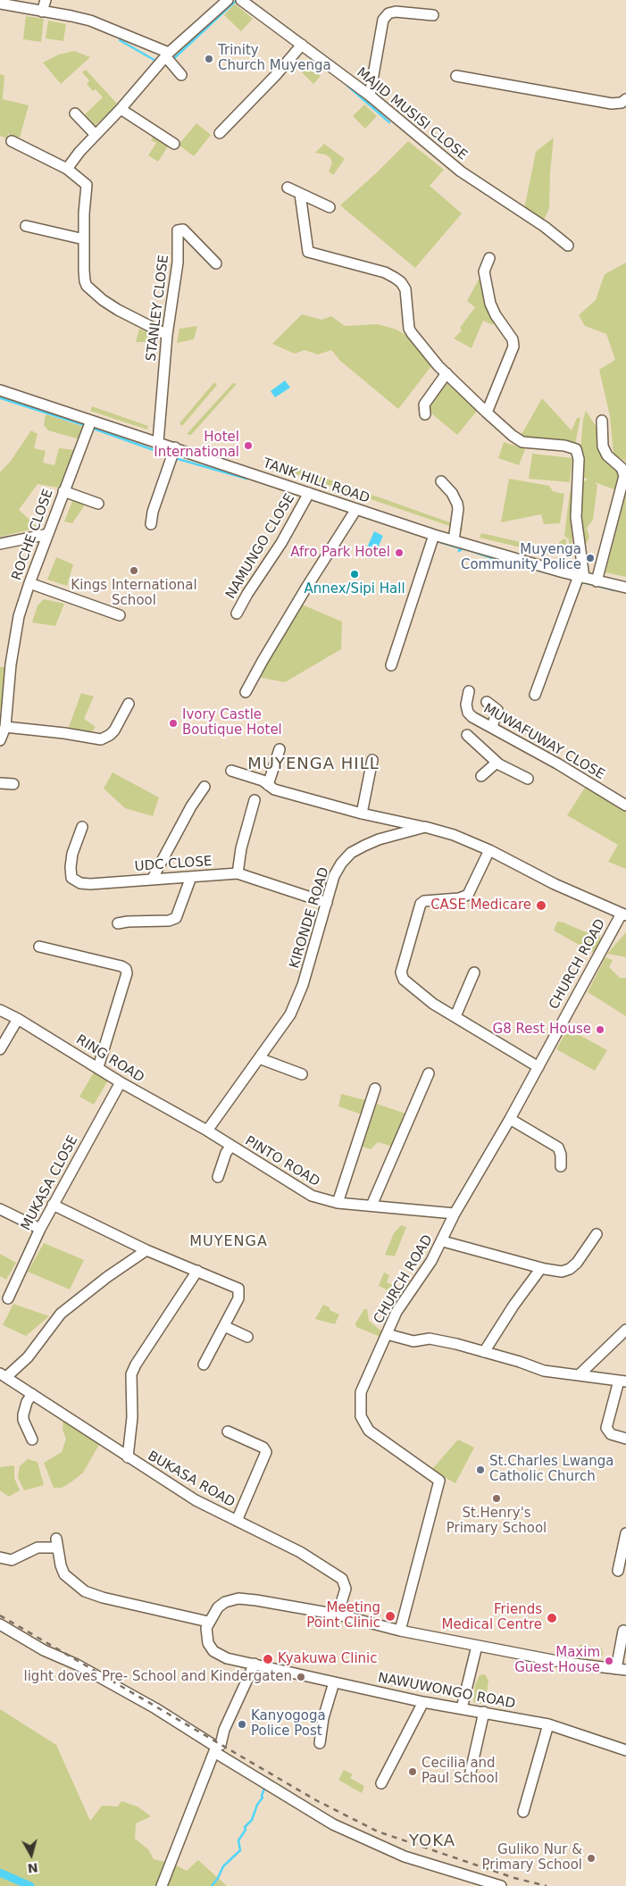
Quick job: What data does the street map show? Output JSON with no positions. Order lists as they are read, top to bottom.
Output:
{
  "streets": {
    "street": [
      "MAJID MUSISI CLOSE",
      "STANLEY CLOSE",
      "TANK HILL ROAD",
      "ROCHE CLOSE",
      "NAMUNGO CLOSE",
      "MUWAFUWAY CLOSE",
      "UDC CLOSE",
      "KIRONDE ROAD",
      "CHURCH ROAD",
      "RING ROAD",
      "PINTO ROAD",
      "MUKASA CLOSE",
      "BUKASA ROAD",
      "NAWUWONGO ROAD"
    ]
  },
  "crossings": [
    ["STANLEY CLOSE", "TANK HILL ROAD"],
    ["TANK HILL ROAD", "ROCHE CLOSE"],
    ["TANK HILL ROAD", "NAMUNGO CLOSE"],
    ["UDC CLOSE", "KIRONDE ROAD"],
    ["KIRONDE ROAD", "RING ROAD"],
    ["KIRONDE ROAD", "PINTO ROAD"],
    ["CHURCH ROAD", "PINTO ROAD"],
    ["RING ROAD", "PINTO ROAD"],
    ["RING ROAD", "MUKASA CLOSE"]
  ],
  "districts": ["MUYENGA HILL", "MUYENGA", "YOKA"],
  "places": [
    "Trinity Church Muyenga",
    "Hotel International",
    "Afro Park Hotel",
    "Muyenga Community Police",
    "Kings International School",
    "Annex/Sipi Hall",
    "Ivory Castle Boutique Hotel",
    "CASE Medicare",
    "G8 Rest House",
    "St.Charles Lwanga Catholic Church",
    "St.Henry's Primary School",
    "Meeting Point Clinic",
    "Friends Medical Centre",
    "Kyakuwa Clinic",
    "Maxim Guest House",
    "light doves Pre- School and Kindergaten",
    "Kanyogoga Police Post",
    "Cecilia and Paul School",
    "Guliko Nur & Primary School"
  ],
  "north": "bottom"
}
